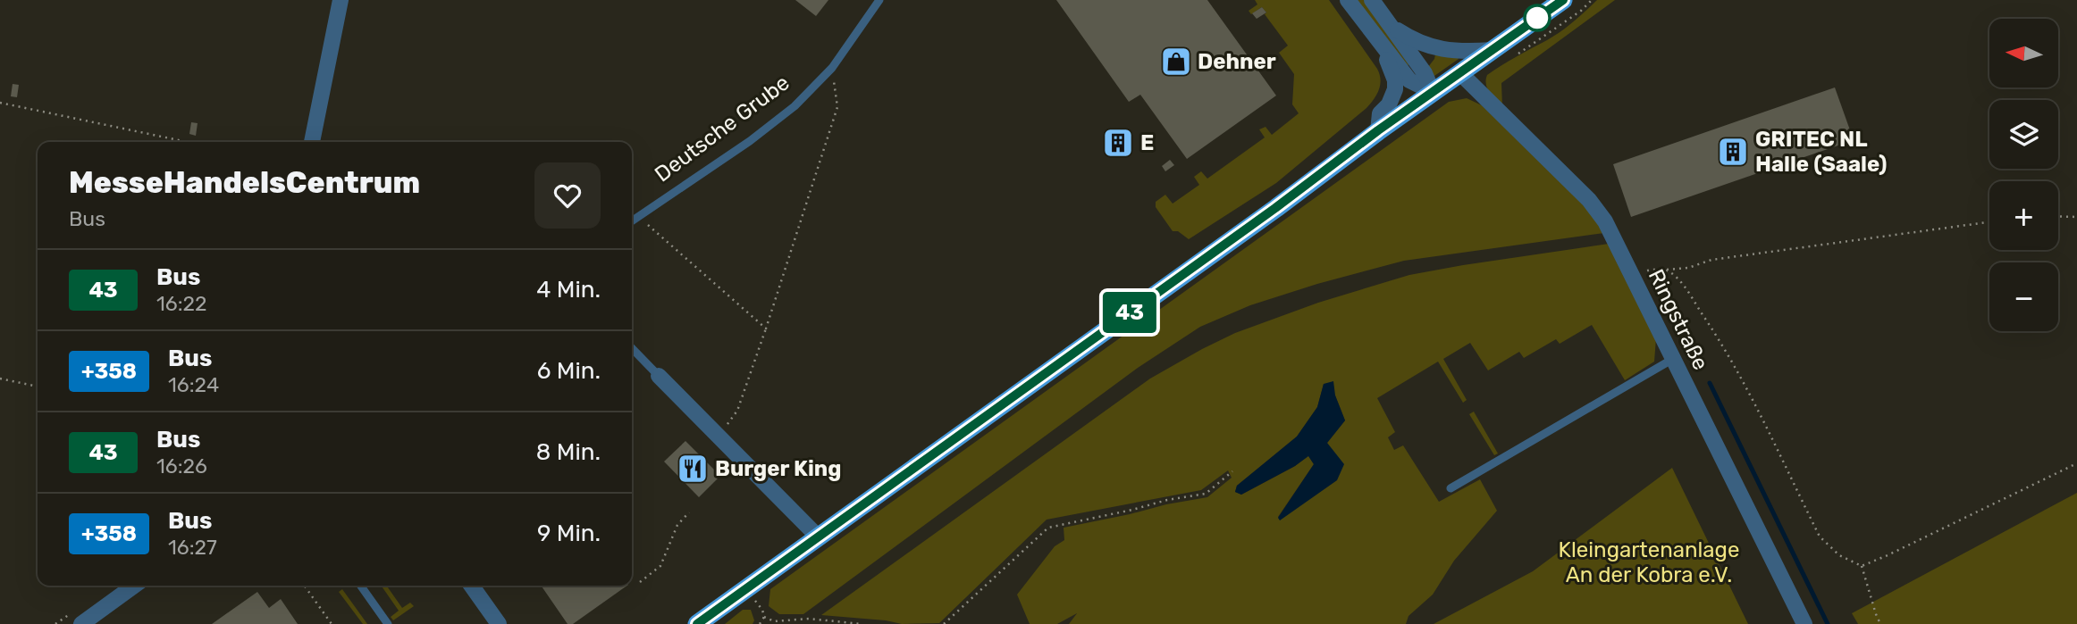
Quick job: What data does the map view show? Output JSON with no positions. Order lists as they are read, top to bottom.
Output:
{
  "streets": {
    "street": ["Ringstraße"],
    "lane": ["Deutsche Grube"]
  },
  "parks": ["Kleingartenanlage An der Kobra e.V."],
  "places": {
    "shop": ["Dehner"],
    "building": ["E", "GRITEC NL Halle (Saale)"],
    "restaurant": ["Burger King"]
  },
  "lines": ["bus line 43"],
  "north": "left",
  "page": {
    "on_map": "43",
    "map_buttons": ["+", "−"],
    "heading": ["MesseHandelsCentrum", "Bus"],
    "list": [
      {
        "mark": "43",
        "name": "Bus",
        "note": "16:22",
        "value": "4 Min."
      },
      {
        "mark": "+358",
        "name": "Bus",
        "note": "16:24",
        "value": "6 Min."
      },
      {
        "mark": "43",
        "name": "Bus",
        "note": "16:26",
        "value": "8 Min."
      },
      {
        "mark": "+358",
        "name": "Bus",
        "note": "16:27",
        "value": "9 Min."
      }
    ]
  }
}
